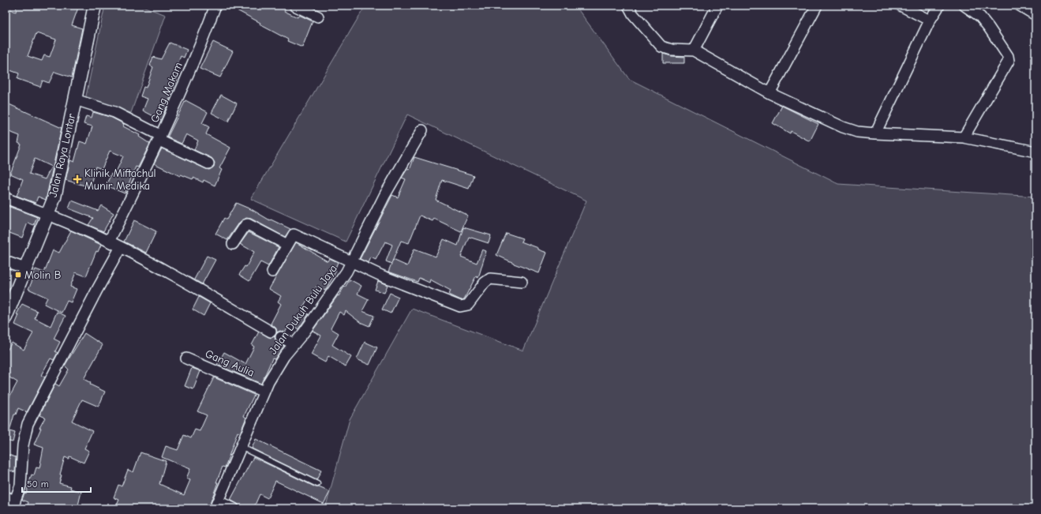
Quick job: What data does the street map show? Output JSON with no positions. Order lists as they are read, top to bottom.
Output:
{
  "streets": {
    "street": [
      "Gang Makam",
      "Jalan Raya Lontar",
      "Jalan Dukuh Bulu Jaya",
      "Gang Aulia"
    ]
  },
  "crossings": [
    ["Gang Makam", "Jalan Raya Lontar"],
    ["Jalan Dukuh Bulu Jaya", "Gang Aulia"]
  ],
  "places": {
    "health": ["Klinik Miftachul Munir Medika"],
    "transit": ["Molin B"]
  },
  "scale_bar": "50 m"
}
